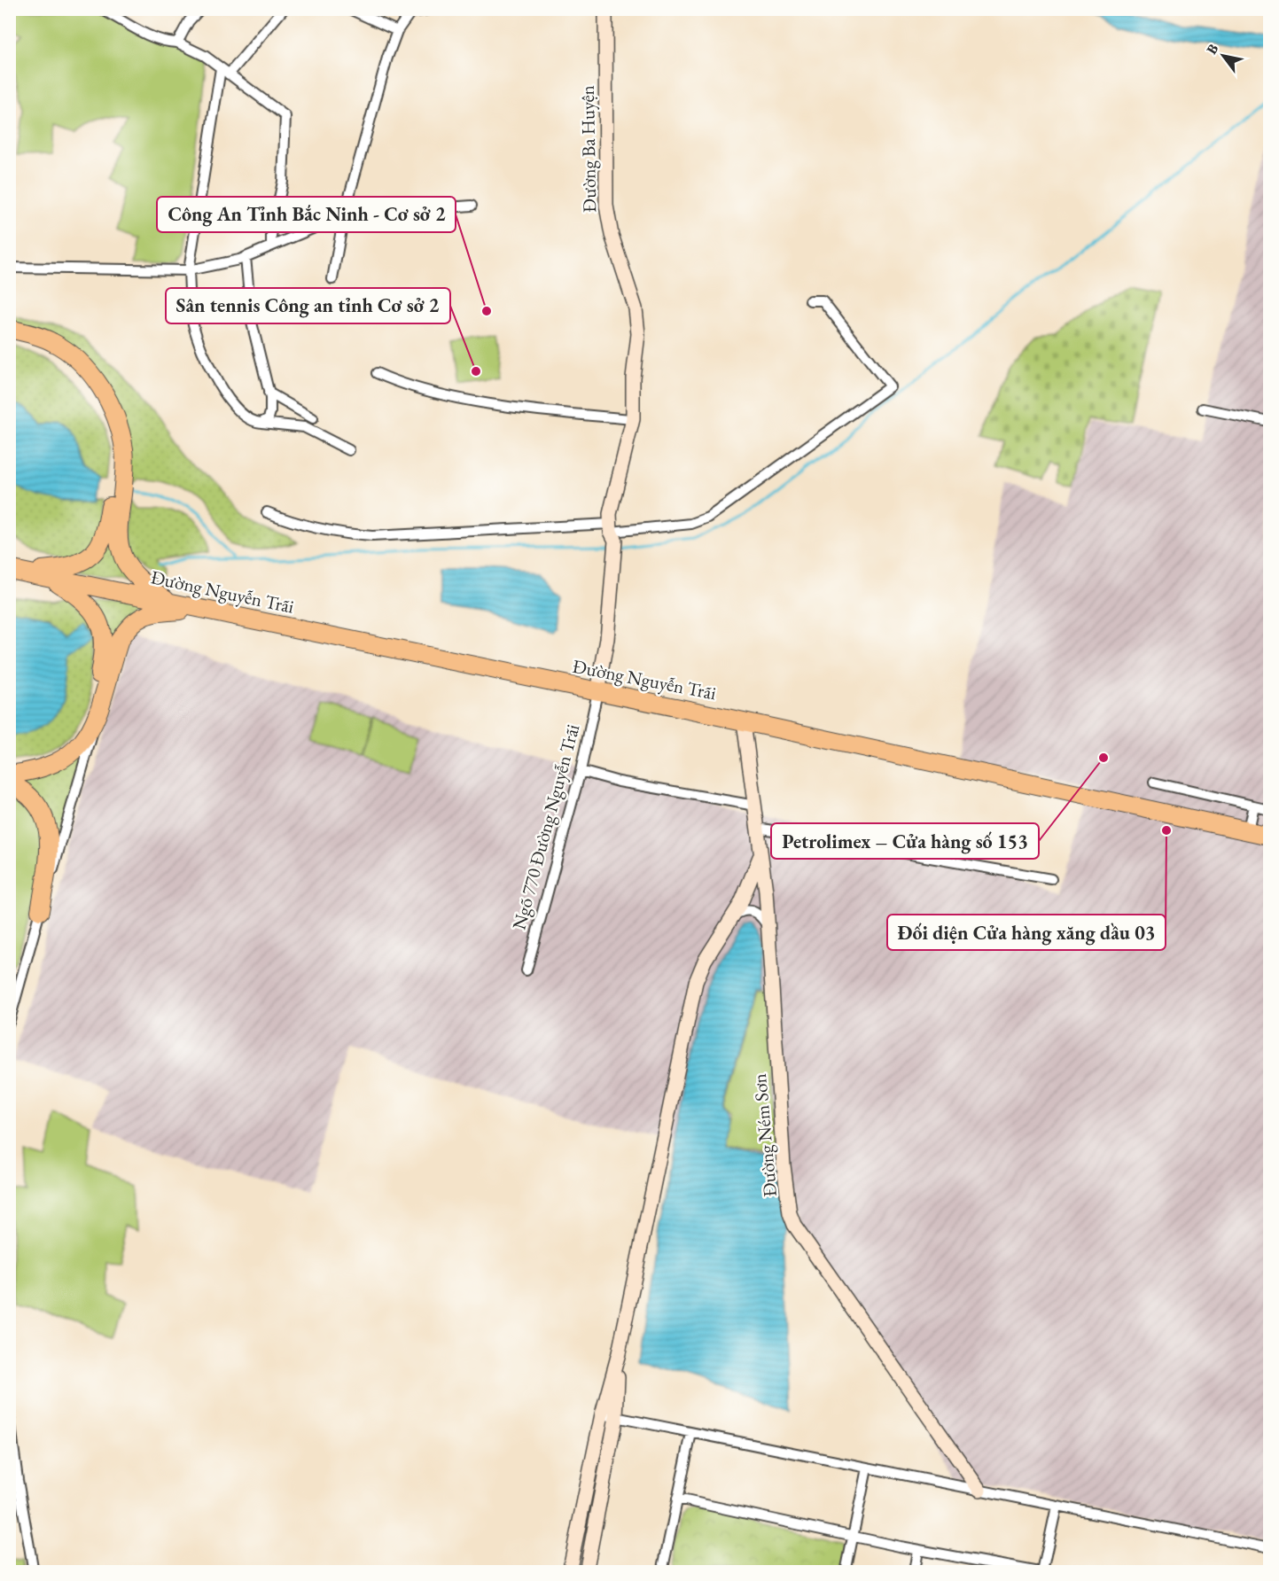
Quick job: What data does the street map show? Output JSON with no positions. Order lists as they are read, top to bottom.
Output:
{
  "streets": {
    "highway": ["Đường Nguyễn Trãi"],
    "street": ["Đường Ba Huyện", "Ngõ 770 Đường Nguyễn Trãi", "Đường Ném Sơn"]
  },
  "crossings": [
    ["Đường Ba Huyện", "Đường Nguyễn Trãi"],
    ["Đường Ba Huyện", "Ngõ 770 Đường Nguyễn Trãi"],
    ["Đường Nguyễn Trãi", "Ngõ 770 Đường Nguyễn Trãi"],
    ["Đường Nguyễn Trãi", "Đường Ném Sơn"]
  ],
  "places": [
    "Công An Tỉnh Bắc Ninh - Cơ sở 2",
    "Sân tennis Công an tỉnh Cơ sở 2",
    "Petrolimex – Cửa hàng số 153",
    "Đối diện Cửa hàng xăng dầu 03"
  ],
  "north": "top left"
}
